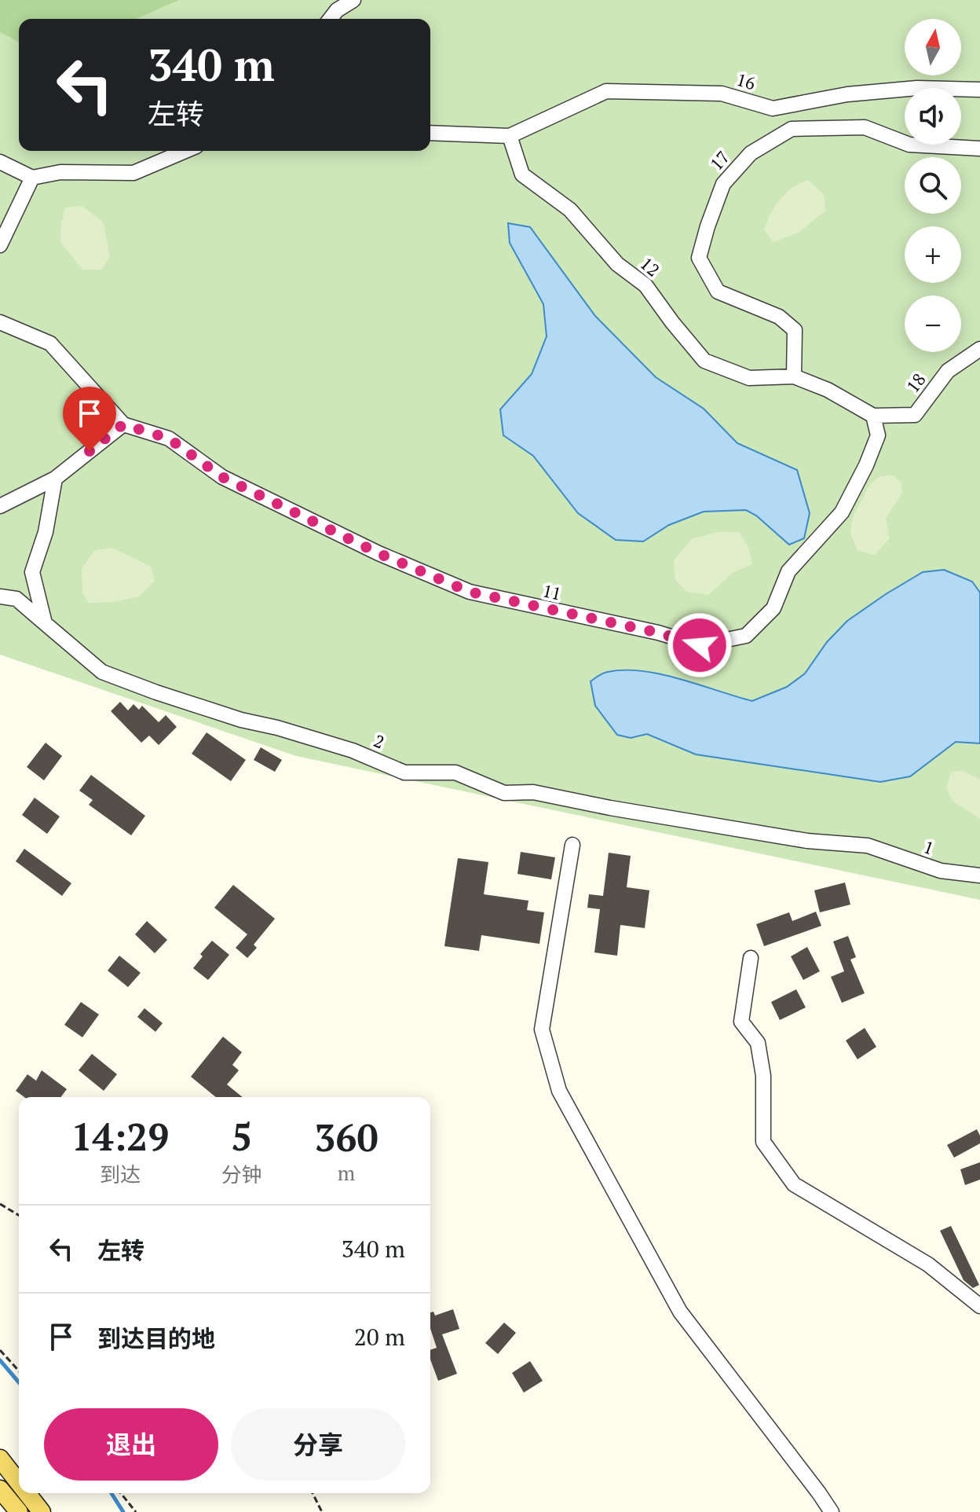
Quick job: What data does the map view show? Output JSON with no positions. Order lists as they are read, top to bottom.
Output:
{
  "streets": {
    "street": [
      "16",
      "17",
      "12",
      "18",
      "11",
      "2",
      "1"
    ]
  },
  "crossings": [
    ["16", "12"],
    ["17", "12"],
    ["18", "11"],
    ["2", "1"]
  ],
  "north": "top",
  "page": {
    "map_buttons": ["+", "−"],
    "turn": ["340 m", "左转"],
    "eta": [
      "14:29",
      "到达",
      "5",
      "分钟",
      "360",
      "m"
    ],
    "list": [
      {
        "name": "左转",
        "value": "340 m"
      },
      {
        "name": "到达目的地",
        "value": "20 m"
      }
    ],
    "buttons": ["退出", "分享"]
  }
}
